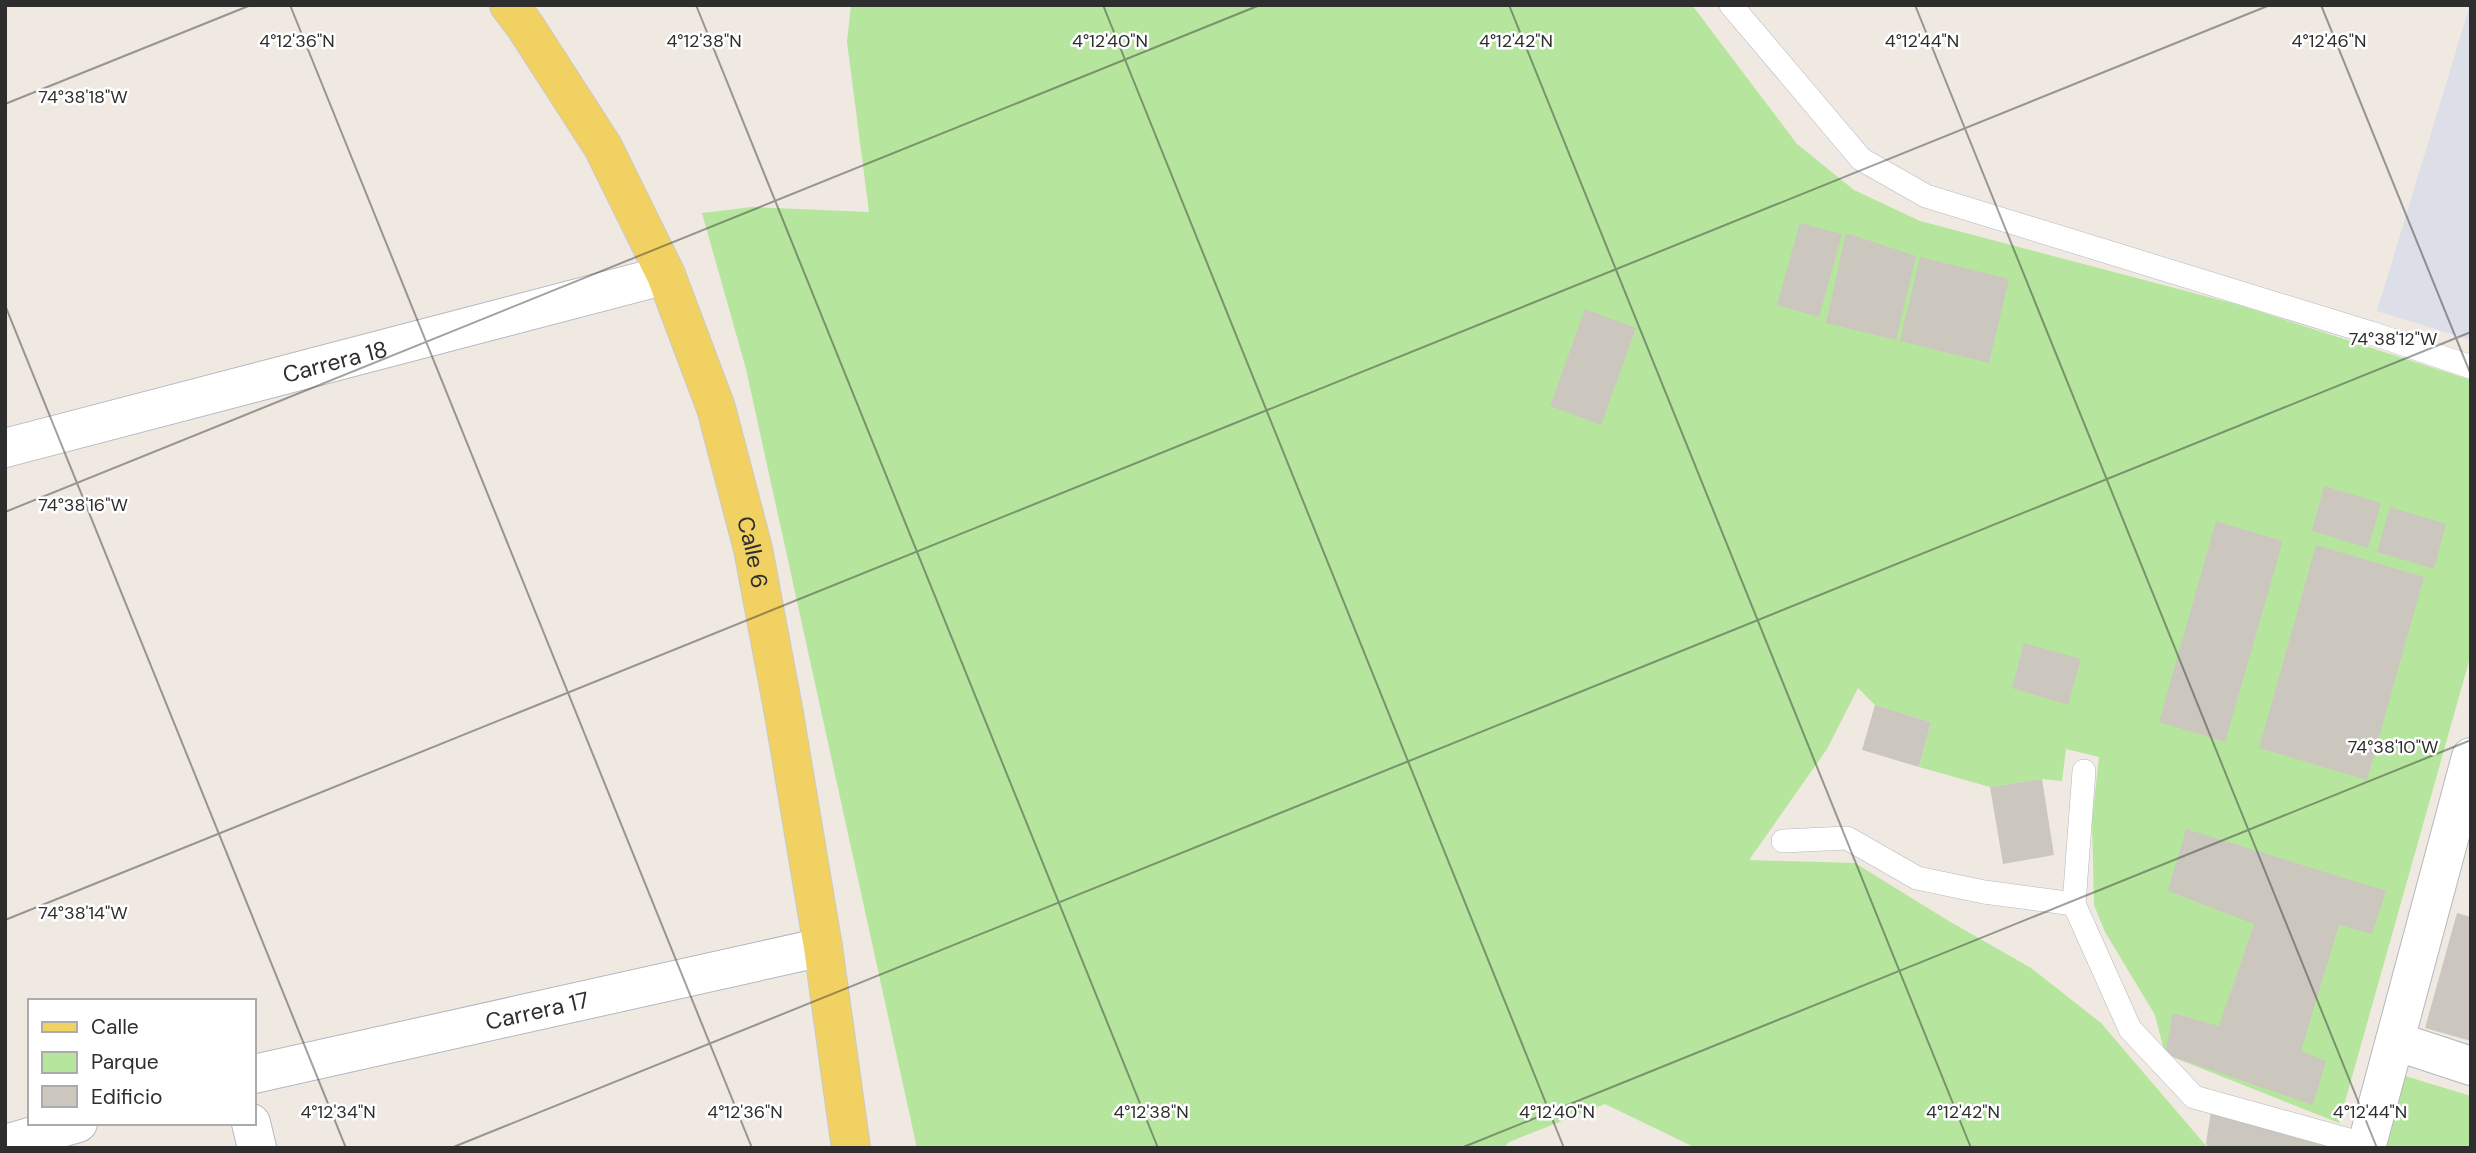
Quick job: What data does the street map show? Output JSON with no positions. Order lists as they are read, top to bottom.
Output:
{
  "streets": {
    "main road": ["Calle 6"],
    "street": ["Carrera 18", "Carrera 17"]
  },
  "crossings": [
    ["Carrera 18", "Calle 6"],
    ["Calle 6", "Carrera 17"]
  ],
  "legend": ["Calle", "Parque", "Edificio"],
  "coordinates": [
    "4°12'40\"N",
    "4°12'36\"N",
    "4°12'38\"N",
    "4°12'42\"N",
    "4°12'44\"N",
    "4°12'46\"N",
    "74°38'18\"W",
    "74°38'12\"W",
    "74°38'16\"W",
    "74°38'10\"W",
    "74°38'14\"W",
    "4°12'34\"N"
  ]
}
